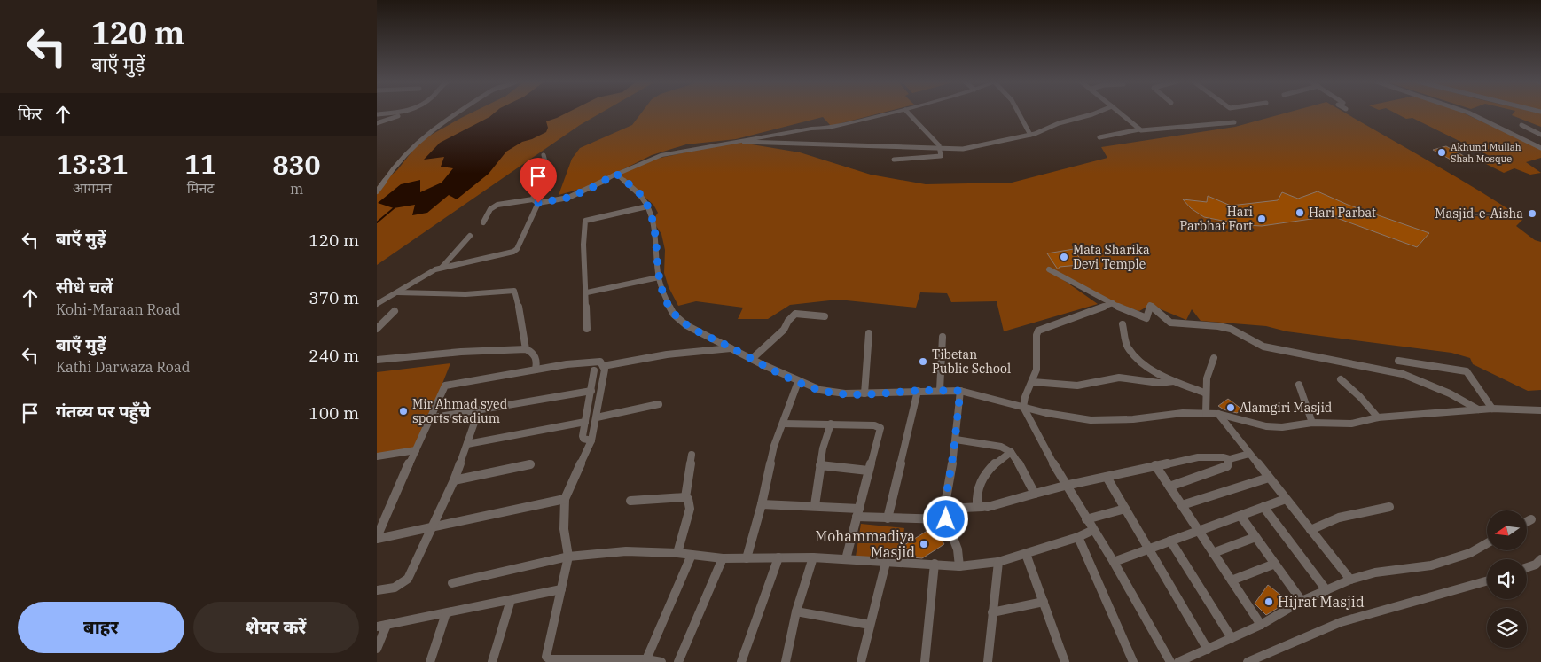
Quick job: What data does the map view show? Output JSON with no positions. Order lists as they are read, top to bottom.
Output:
{
  "places": [
    "Akhund Mullah Shah Mosque",
    "Hari Parbat",
    "Masjid-e-Aisha",
    "Hari Parbhat Fort",
    "Mata Sharika Devi Temple",
    "Tibetan Public School",
    "Alamgiri Masjid",
    "Mir Ahmad syed sports stadium",
    "Mohammadiya Masjid",
    "Hijrat Masjid"
  ],
  "north": "left",
  "page": {
    "turn": ["120 m", "बाएँ मुड़ें"],
    "then": "फिर",
    "eta": [
      "13:31",
      "आगमन",
      "11",
      "मिनट",
      "830",
      "m"
    ],
    "list": [
      {
        "name": "बाएँ मुड़ें",
        "value": "120 m"
      },
      {
        "name": "सीधे चलें",
        "note": "Kohi-Maraan Road",
        "value": "370 m"
      },
      {
        "name": "बाएँ मुड़ें",
        "note": "Kathi Darwaza Road",
        "value": "240 m"
      },
      {
        "name": "गंतव्य पर पहुँचे",
        "value": "100 m"
      }
    ],
    "buttons": ["बाहर", "शेयर करें"]
  }
}
